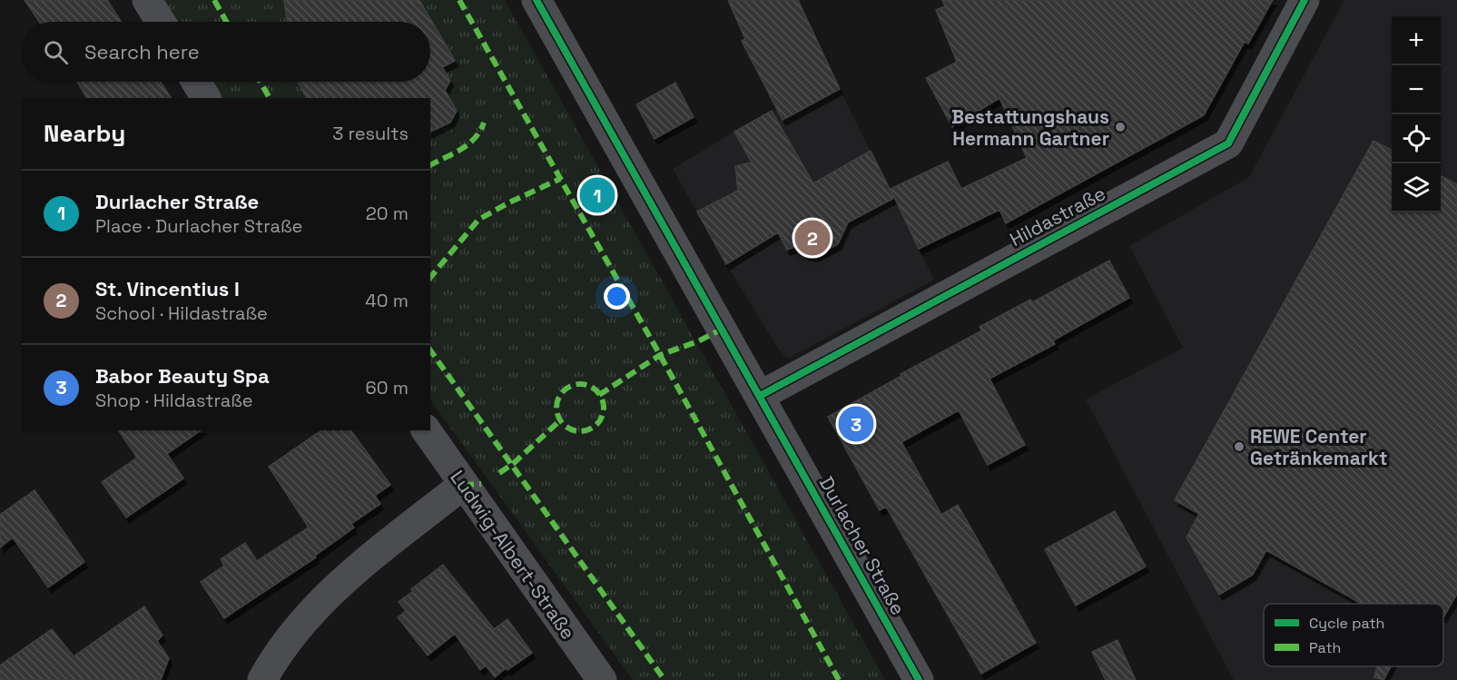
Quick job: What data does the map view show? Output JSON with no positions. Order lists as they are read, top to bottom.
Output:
{
  "streets": {
    "street": ["Hildastraße", "Durlacher Straße", "Ludwig-Albert-Straße"]
  },
  "crossings": [
    ["Hildastraße", "Durlacher Straße"]
  ],
  "places": ["Bestattungshaus Hermann Gartner", "REWE Center Getränkemarkt"],
  "legend": ["Cycle path", "Path"],
  "page": {
    "map_buttons": ["+", "−"],
    "search": "Search here",
    "heading": ["Nearby", "3 results"],
    "list": [
      {
        "mark": "1",
        "name": "Durlacher Straße",
        "note": "Place · Durlacher Straße",
        "value": "20 m"
      },
      {
        "mark": "2",
        "name": "St. Vincentius I",
        "note": "School · Hildastraße",
        "value": "40 m"
      },
      {
        "mark": "3",
        "name": "Babor Beauty Spa",
        "note": "Shop · Hildastraße",
        "value": "60 m"
      }
    ],
    "pins": ["1", "2", "3"]
  }
}
